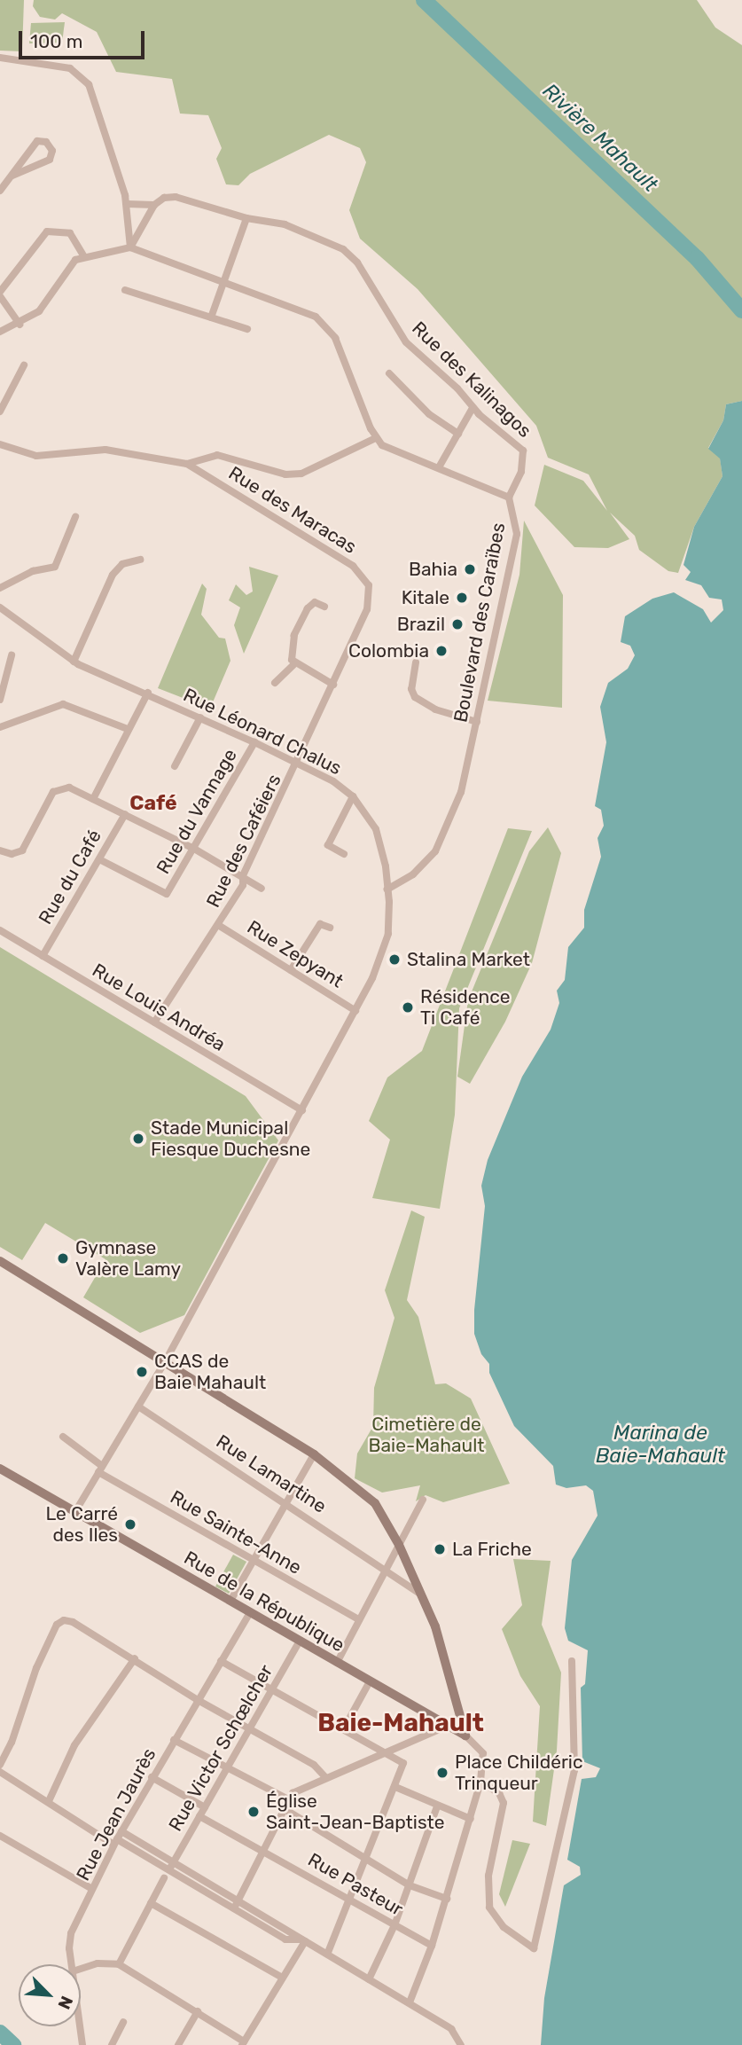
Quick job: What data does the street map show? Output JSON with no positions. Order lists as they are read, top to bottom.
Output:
{
  "streets": {
    "street": [
      "Rue des Kalinagos",
      "Rue des Maracas",
      "Boulevard des Caraïbes",
      "Rue Léonard Chalus",
      "Rue du Vannage",
      "Rue des Caféiers",
      "Rue du Café",
      "Rue Zepyant",
      "Rue Louis Andréa",
      "Rue Lamartine",
      "Rue Sainte-Anne",
      "Rue de la République",
      "Rue Victor Schœlcher",
      "Rue Jean Jaurès",
      "Rue Pasteur"
    ]
  },
  "crossings": [
    ["Rue des Kalinagos", "Boulevard des Caraïbes"],
    ["Rue des Maracas", "Rue Léonard Chalus"],
    ["Rue des Maracas", "Rue des Caféiers"],
    ["Boulevard des Caraïbes", "Rue Léonard Chalus"],
    ["Rue Léonard Chalus", "Rue du Vannage"],
    ["Rue Léonard Chalus", "Rue des Caféiers"],
    ["Rue Léonard Chalus", "Rue Zepyant"],
    ["Rue Léonard Chalus", "Rue Louis Andréa"],
    ["Rue Léonard Chalus", "Rue Lamartine"],
    ["Rue Léonard Chalus", "Rue Sainte-Anne"],
    ["Rue Léonard Chalus", "Rue de la République"],
    ["Rue du Vannage", "Rue du Café"],
    ["Rue des Caféiers", "Rue Zepyant"],
    ["Rue des Caféiers", "Rue Louis Andréa"],
    ["Rue du Café", "Rue Louis Andréa"],
    ["Rue de la République", "Rue Victor Schœlcher"],
    ["Rue de la République", "Rue Jean Jaurès"],
    ["Rue Victor Schœlcher", "Rue Pasteur"]
  ],
  "districts": ["Café", "Baie-Mahault"],
  "water": ["Rivière Mahault", "Marina de Baie-Mahault"],
  "parks": ["Cimetière de Baie-Mahault"],
  "places": [
    "Bahia",
    "Kitale",
    "Brazil",
    "Colombia",
    "Stalina Market",
    "Résidence Ti Café",
    "Stade Municipal Fiesque Duchesne",
    "Gymnase Valère Lamy",
    "CCAS de Baie Mahault",
    "Le Carré des Iles",
    "La Friche",
    "Place Childéric Trinqueur",
    "Église Saint-Jean-Baptiste"
  ],
  "scale_bar": "100 m",
  "north": "bottom right"
}
